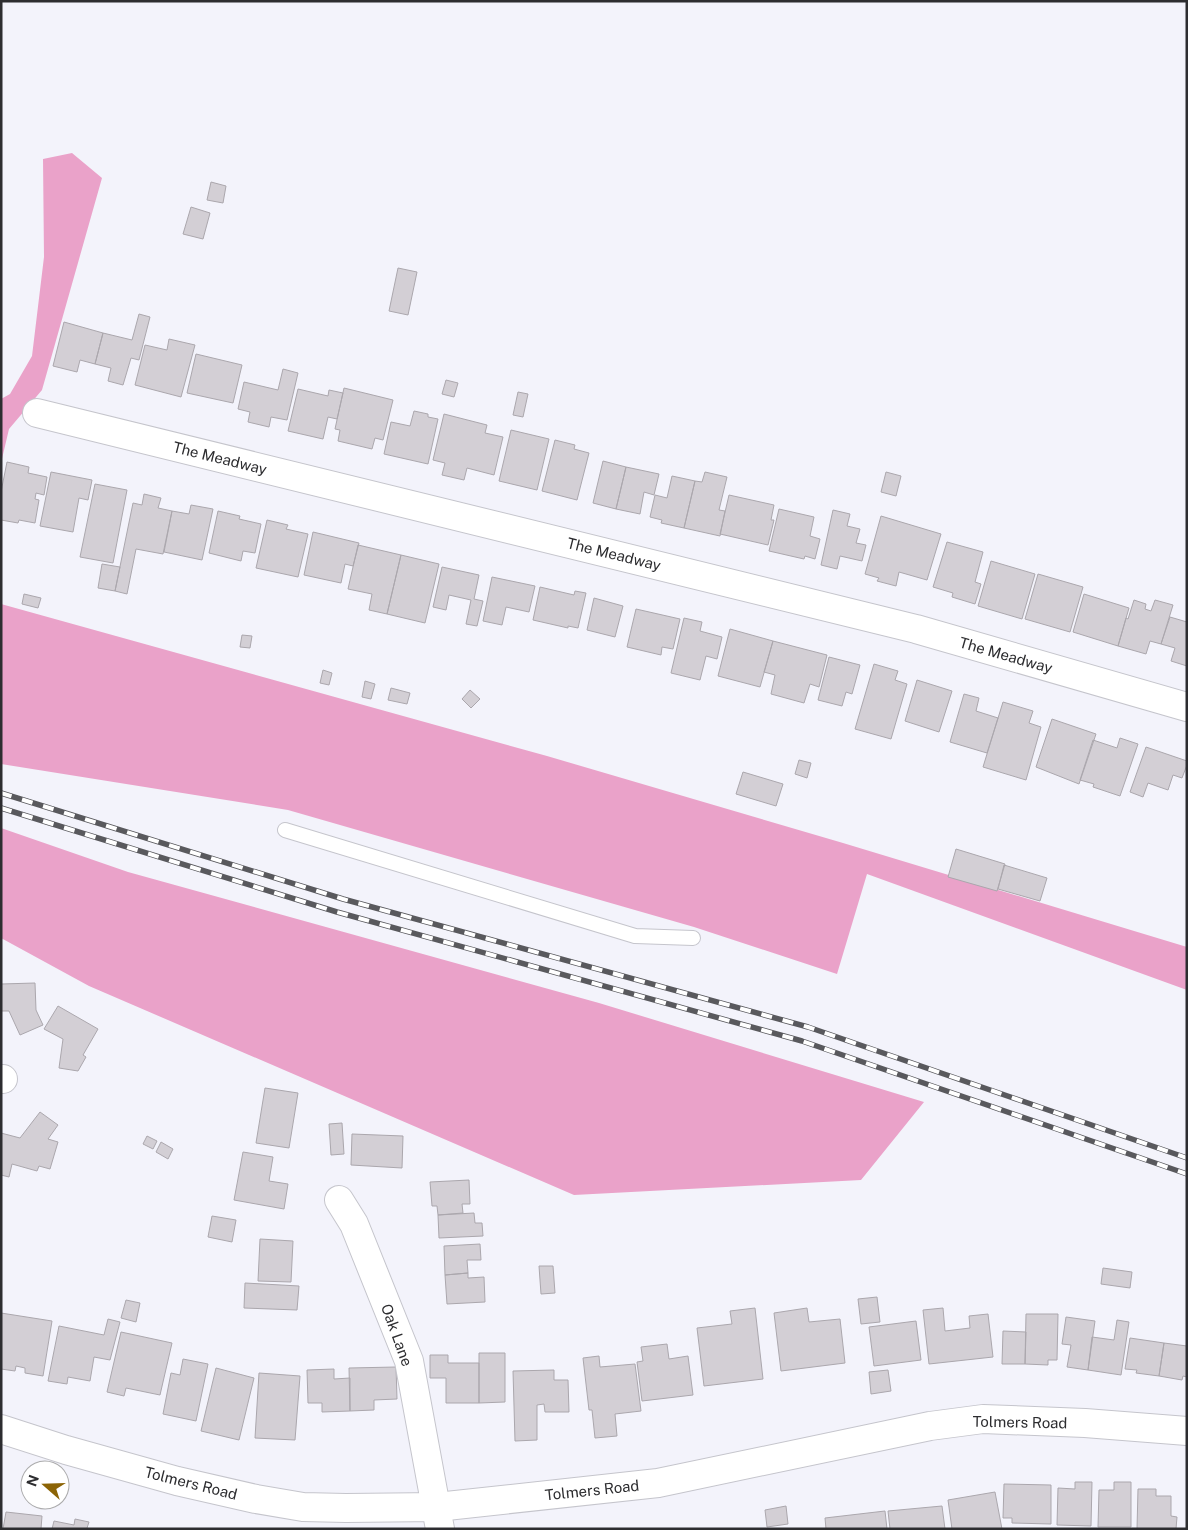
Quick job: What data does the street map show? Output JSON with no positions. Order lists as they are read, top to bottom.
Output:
{
  "streets": {
    "street": ["The Meadway", "Oak Lane", "Tolmers Road"]
  },
  "crossings": [
    ["Oak Lane", "Tolmers Road"]
  ],
  "north": "left"
}
